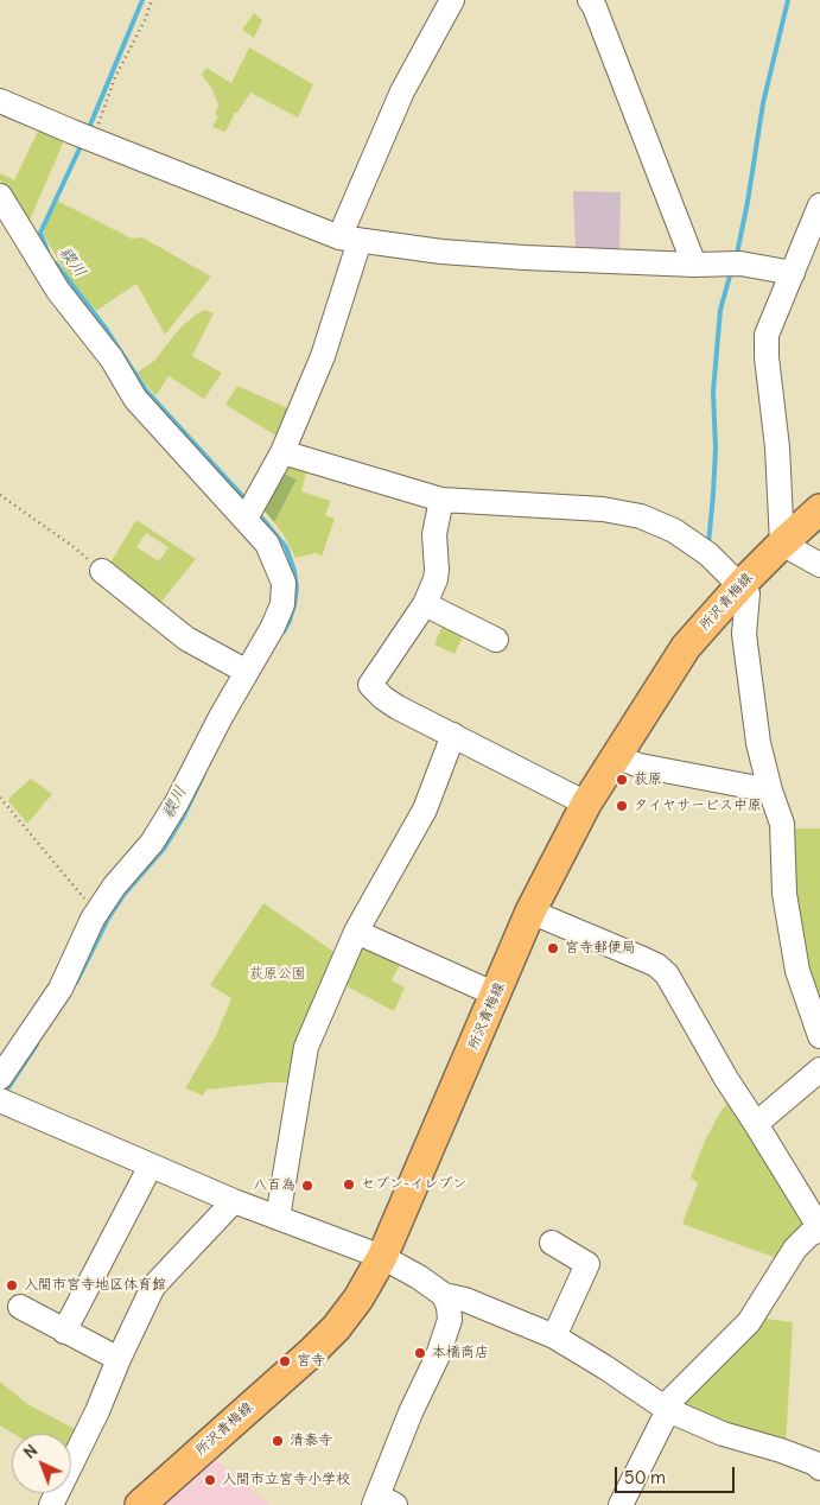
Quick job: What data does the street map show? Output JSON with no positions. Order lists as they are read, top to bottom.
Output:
{
  "streets": {
    "main road": ["所沢青梅線"]
  },
  "water": ["禊川"],
  "parks": ["荻原公園"],
  "places": [
    "荻原",
    "タイヤサービス中原",
    "宮寺郵便局",
    "セブン-イレブン",
    "八百為",
    "入間市宮寺地区体育館",
    "本橋商店",
    "宮寺",
    "清泰寺",
    "入間市立宮寺小学校"
  ],
  "scale_bar": "50 m",
  "north": "top left"
}
